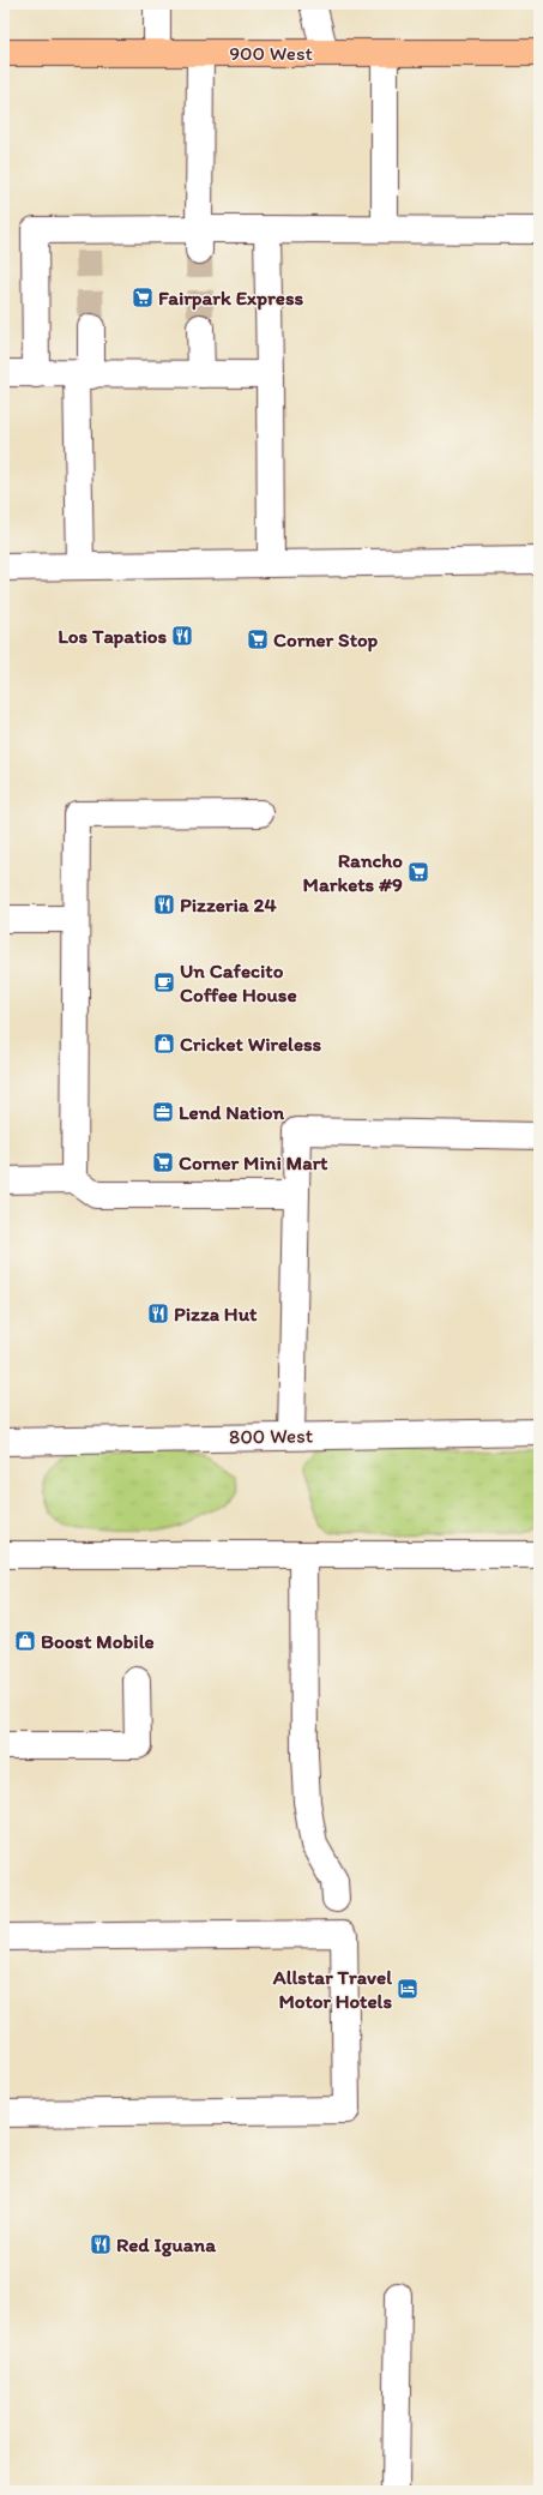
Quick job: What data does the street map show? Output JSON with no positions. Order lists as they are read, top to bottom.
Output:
{
  "streets": {
    "main road": ["900 West"],
    "street": ["800 West"]
  },
  "places": {
    "supermarket": [
      "Fairpark Express",
      "Corner Stop",
      "Rancho Markets #9",
      "Corner Mini Mart"
    ],
    "restaurant": [
      "Los Tapatios",
      "Pizzeria 24",
      "Pizza Hut",
      "Red Iguana"
    ],
    "cafe": ["Un Cafecito Coffee House"],
    "shop": ["Cricket Wireless", "Boost Mobile"],
    "office": ["Lend Nation"],
    "hotel": ["Allstar Travel Motor Hotels"]
  }
}
